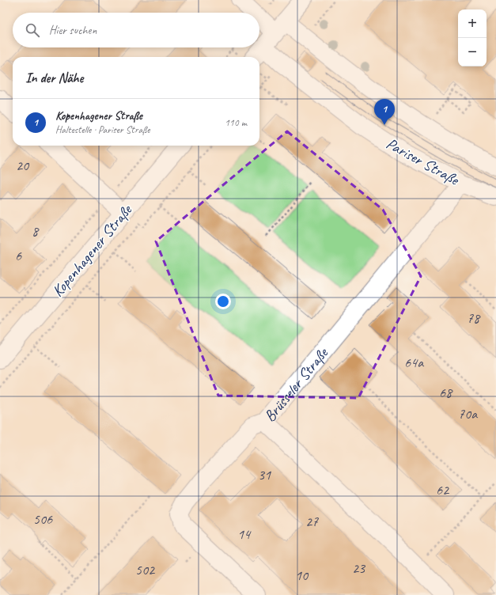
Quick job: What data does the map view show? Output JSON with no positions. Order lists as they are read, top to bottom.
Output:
{
  "streets": {
    "street": ["Pariser Straße", "Kopenhagener Straße", "Brüsseler Straße"]
  },
  "crossings": [
    ["Pariser Straße", "Brüsseler Straße"]
  ],
  "house_numbers": [
    "20",
    "8",
    "6",
    "78",
    "64a",
    "68",
    "70a",
    "31",
    "62",
    "506",
    "27",
    "14",
    "23",
    "502",
    "10"
  ],
  "page": {
    "map_buttons": ["+", "−"],
    "search": "Hier suchen",
    "heading": "In der Nähe",
    "list": [
      {
        "mark": "1",
        "name": "Kopenhagener Straße",
        "note": "Haltestelle · Pariser Straße",
        "value": "110 m"
      }
    ],
    "pins": "1"
  }
}
